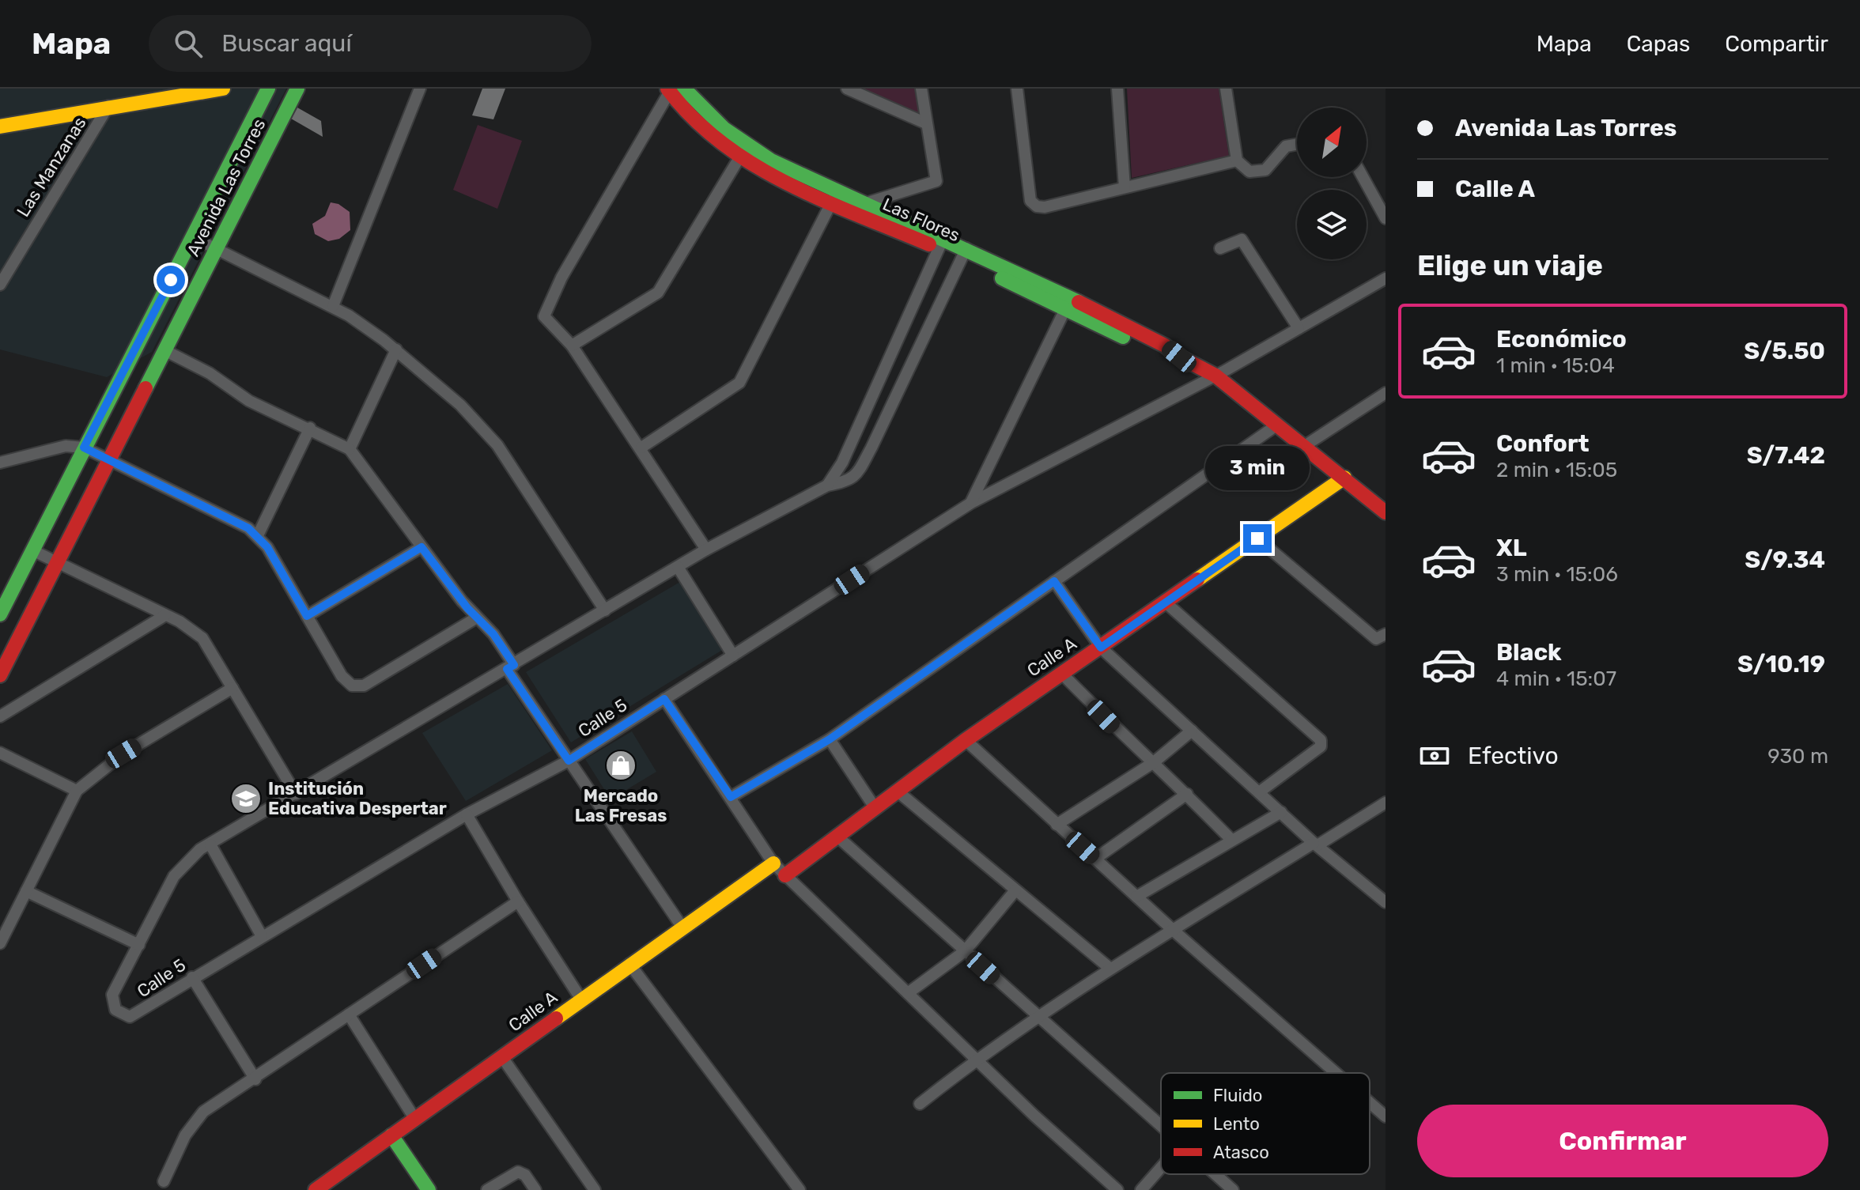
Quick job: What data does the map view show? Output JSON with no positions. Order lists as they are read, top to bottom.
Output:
{
  "streets": {
    "street": [
      "Las Manzanas",
      "Avenida Las Torres",
      "Las Flores",
      "Calle A",
      "Calle 5"
    ]
  },
  "crossings": [
    ["Las Flores", "Calle A"],
    ["Las Flores", "Calle 5"]
  ],
  "places": {
    "shop": ["Mercado Las Fresas"],
    "school or university": ["Institución Educativa Despertar"]
  },
  "legend": ["Fluido", "Lento", "Atasco"],
  "north": "top right",
  "page": {
    "header": "Mapa",
    "search": "Buscar aquí",
    "nav": ["Mapa", "Capas", "Compartir"],
    "banner": ["Avenida Las Torres", "Calle A"],
    "heading": "Elige un viaje",
    "list": [
      {
        "name": "Económico",
        "note": "1 min · 15:04",
        "value": "S/5.50"
      },
      {
        "name": "Confort",
        "note": "2 min · 15:05",
        "value": "S/7.42"
      },
      {
        "name": "XL",
        "note": "3 min · 15:06",
        "value": "S/9.34"
      },
      {
        "name": "Black",
        "note": "4 min · 15:07",
        "value": "S/10.19"
      }
    ],
    "bubble": "3 min",
    "pay": ["Efectivo", "930 m"],
    "buttons": "Confirmar"
  }
}
